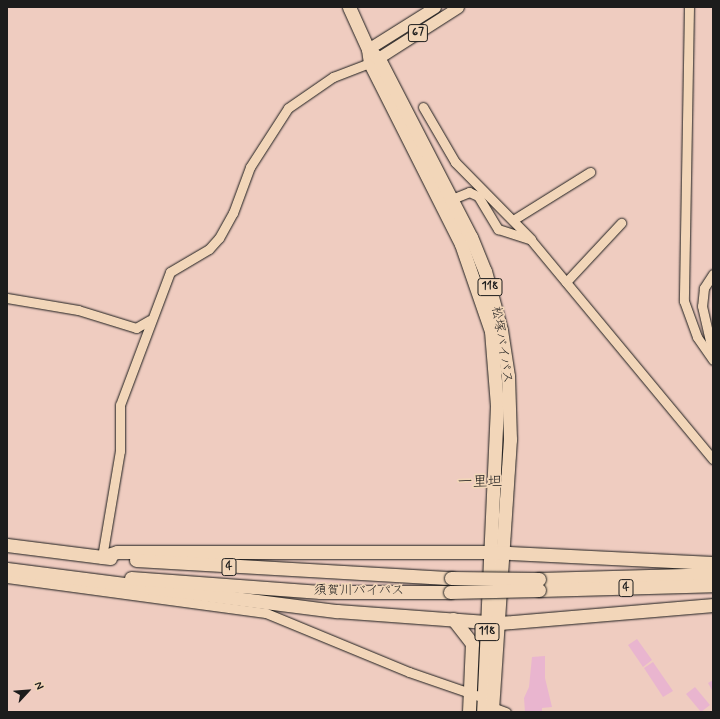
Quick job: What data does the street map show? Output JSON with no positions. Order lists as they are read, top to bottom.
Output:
{
  "streets": {
    "highway": [
      "118",
      "松塚バイパス",
      "4",
      "須賀川バイパス"
    ],
    "main road": ["67"]
  },
  "crossings": [
    ["67", "松塚バイパス"],
    ["118", "松塚バイパス"]
  ],
  "districts": ["一里坦"],
  "north": "top right"
}
